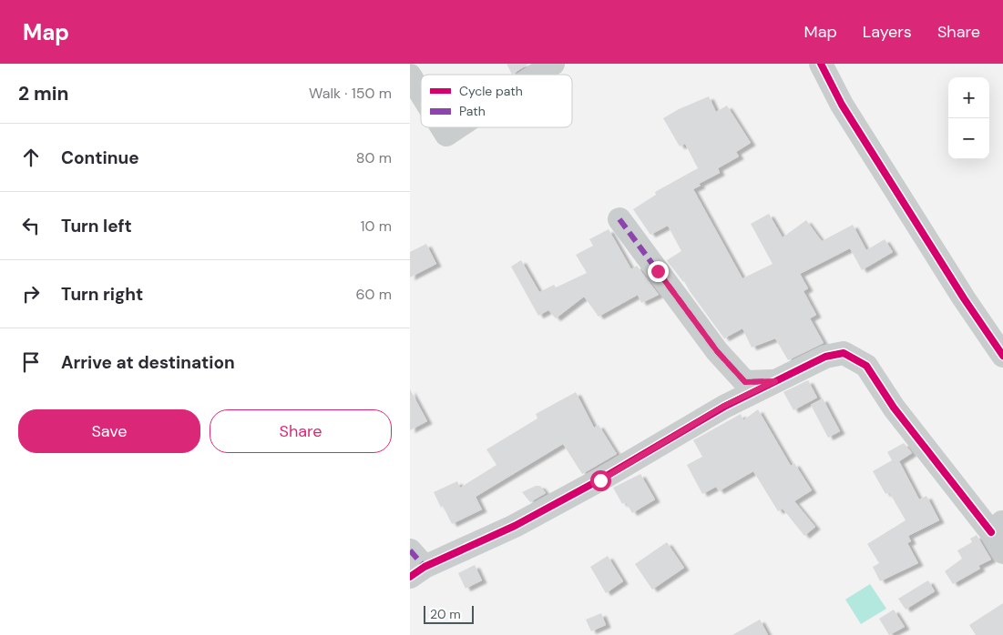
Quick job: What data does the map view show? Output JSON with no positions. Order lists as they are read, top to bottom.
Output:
{
  "legend": ["Cycle path", "Path"],
  "scale_bar": "20 m",
  "page": {
    "header": "Map",
    "nav": ["Map", "Layers", "Share"],
    "heading": ["2 min", "Walk · 150 m"],
    "map_buttons": ["+", "−"],
    "list": [
      ["Continue", "80 m"],
      ["Turn left", "10 m"],
      ["Turn right", "60 m"],
      "Arrive at destination"
    ],
    "buttons": ["Save", "Share"],
    "scale": "20 m"
  }
}
